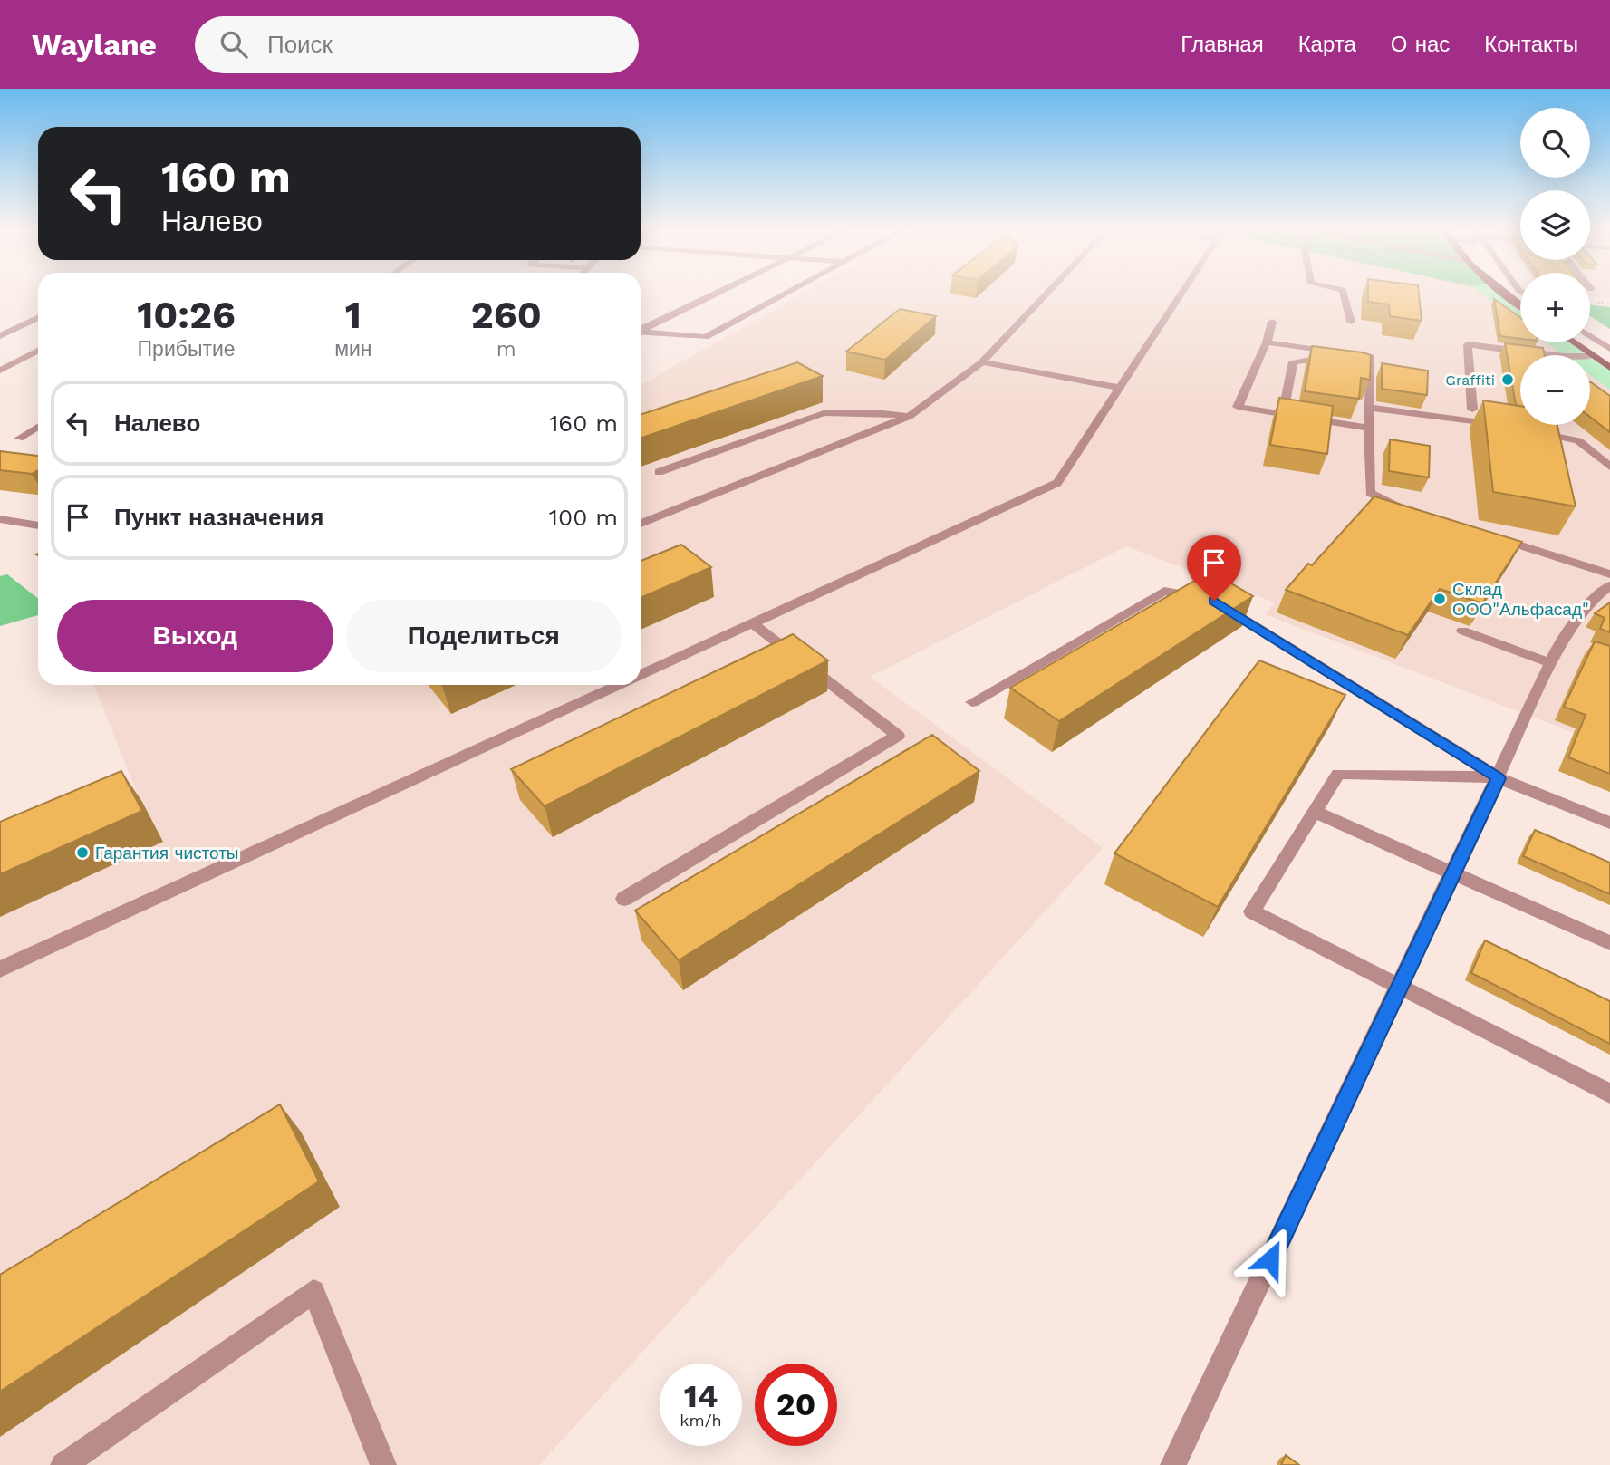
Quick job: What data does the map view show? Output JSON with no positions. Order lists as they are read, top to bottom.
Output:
{
  "places": ["Graffiti", "Склад ООО\"Альфасад\"", "Гарантия чистоты"],
  "page": {
    "header": "Waylane",
    "search": "Поиск",
    "nav": [
      "Главная",
      "Карта",
      "О нас",
      "Контакты"
    ],
    "map_buttons": ["+", "−"],
    "turn": ["160 m", "Налево"],
    "eta": [
      "10:26",
      "Прибытие",
      "1",
      "мин",
      "260",
      "m"
    ],
    "list": [
      {
        "name": "Налево",
        "value": "160 m"
      },
      {
        "name": "Пункт назначения",
        "value": "100 m"
      }
    ],
    "buttons": ["Выход", "Поделиться"],
    "speed": "14 km/h",
    "limit": "20"
  }
}
